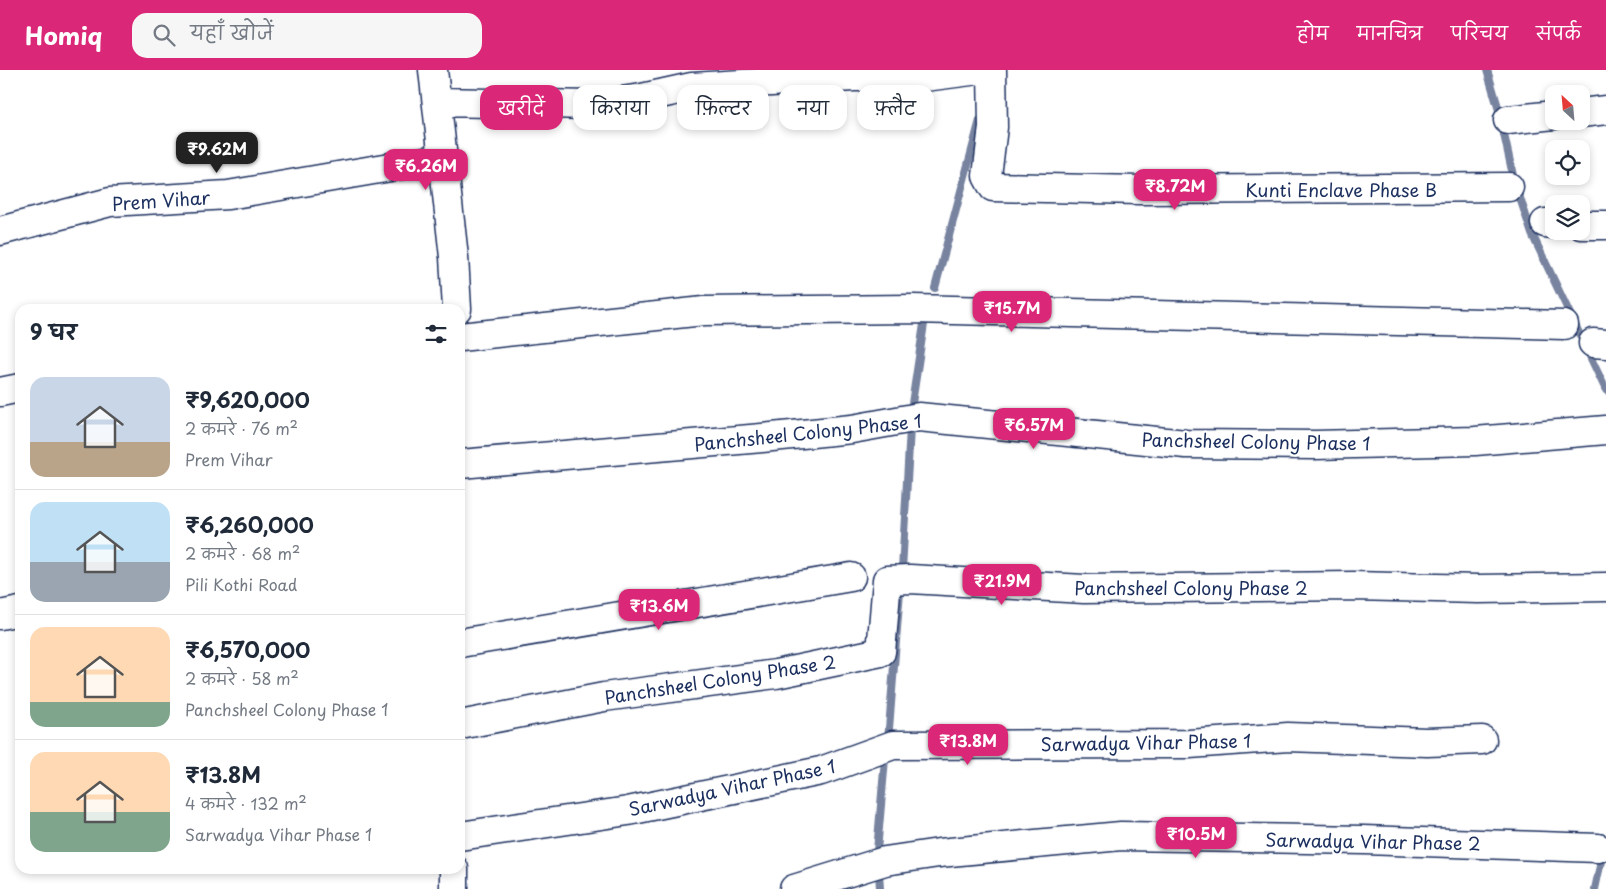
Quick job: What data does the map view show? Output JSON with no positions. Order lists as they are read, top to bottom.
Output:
{
  "streets": {
    "street": [
      "Kunti Enclave Phase B",
      "Prem Vihar",
      "Panchsheel Colony Phase 1",
      "Panchsheel Colony Phase 2",
      "Sarwadya Vihar Phase 1",
      "Sarwadya Vihar Phase 2"
    ]
  },
  "north": "top left",
  "page": {
    "header": "Homiq",
    "search": "यहाँ खोजें",
    "nav": [
      "होम",
      "मानचित्र",
      "परिचय",
      "संपर्क"
    ],
    "chip": [
      "खरीदें",
      "किराया",
      "फ़िल्टर",
      "नया",
      "फ़्लैट"
    ],
    "price": [
      "₹9.62M",
      "₹6.26M",
      "₹8.72M",
      "₹15.7M",
      "₹6.57M",
      "₹21.9M",
      "₹13.6M",
      "₹13.8M",
      "₹10.5M"
    ],
    "heading": "9 घर",
    "list": [
      {
        "name": "₹9,620,000",
        "note": "2 कमरे · 76 m² · Prem Vihar"
      },
      {
        "name": "₹6,260,000",
        "note": "2 कमरे · 68 m² · Pili Kothi Road"
      },
      {
        "name": "₹6,570,000",
        "note": "2 कमरे · 58 m² · Panchsheel Colony Phase 1"
      },
      {
        "name": "₹13.8M",
        "note": "4 कमरे · 132 m² · Sarwadya Vihar Phase 1"
      }
    ]
  }
}
